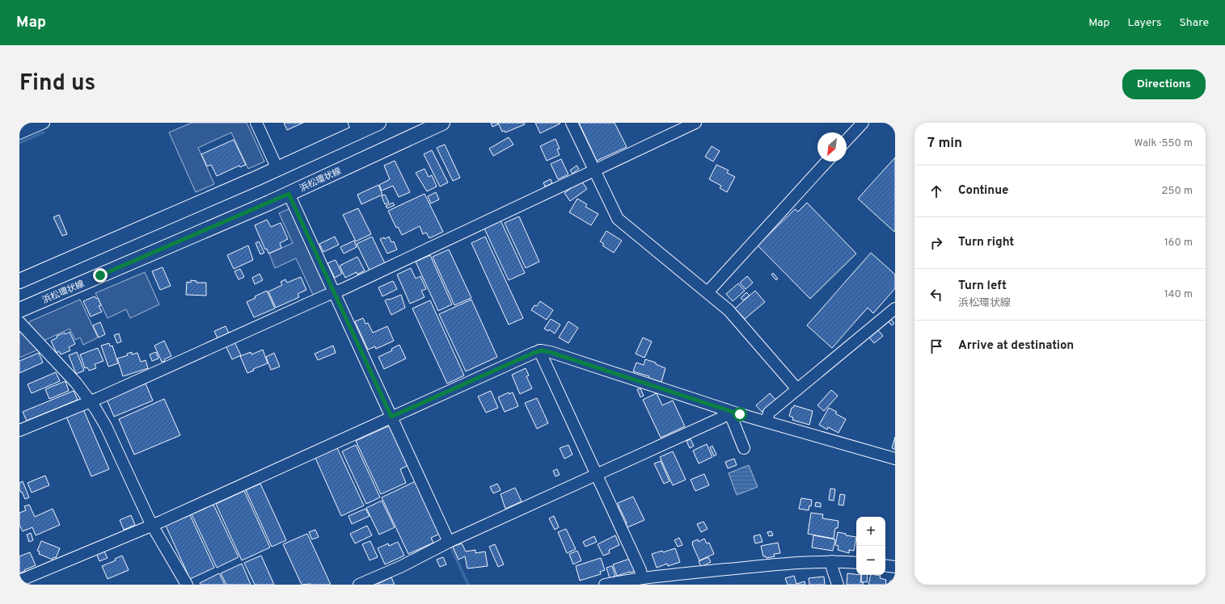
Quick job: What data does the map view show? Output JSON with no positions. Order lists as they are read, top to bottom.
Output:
{
  "streets": {
    "main road": ["浜松環状線"]
  },
  "north": "bottom left",
  "page": {
    "header": "Map",
    "nav": ["Map", "Layers", "Share"],
    "title": "Find us",
    "buttons": "Directions",
    "heading": ["7 min", "Walk · 550 m"],
    "list": [
      ["Continue", "250 m"],
      ["Turn right", "160 m"],
      ["Turn left", "浜松環状線", "140 m"],
      "Arrive at destination"
    ],
    "map_buttons": ["+", "−"]
  }
}
